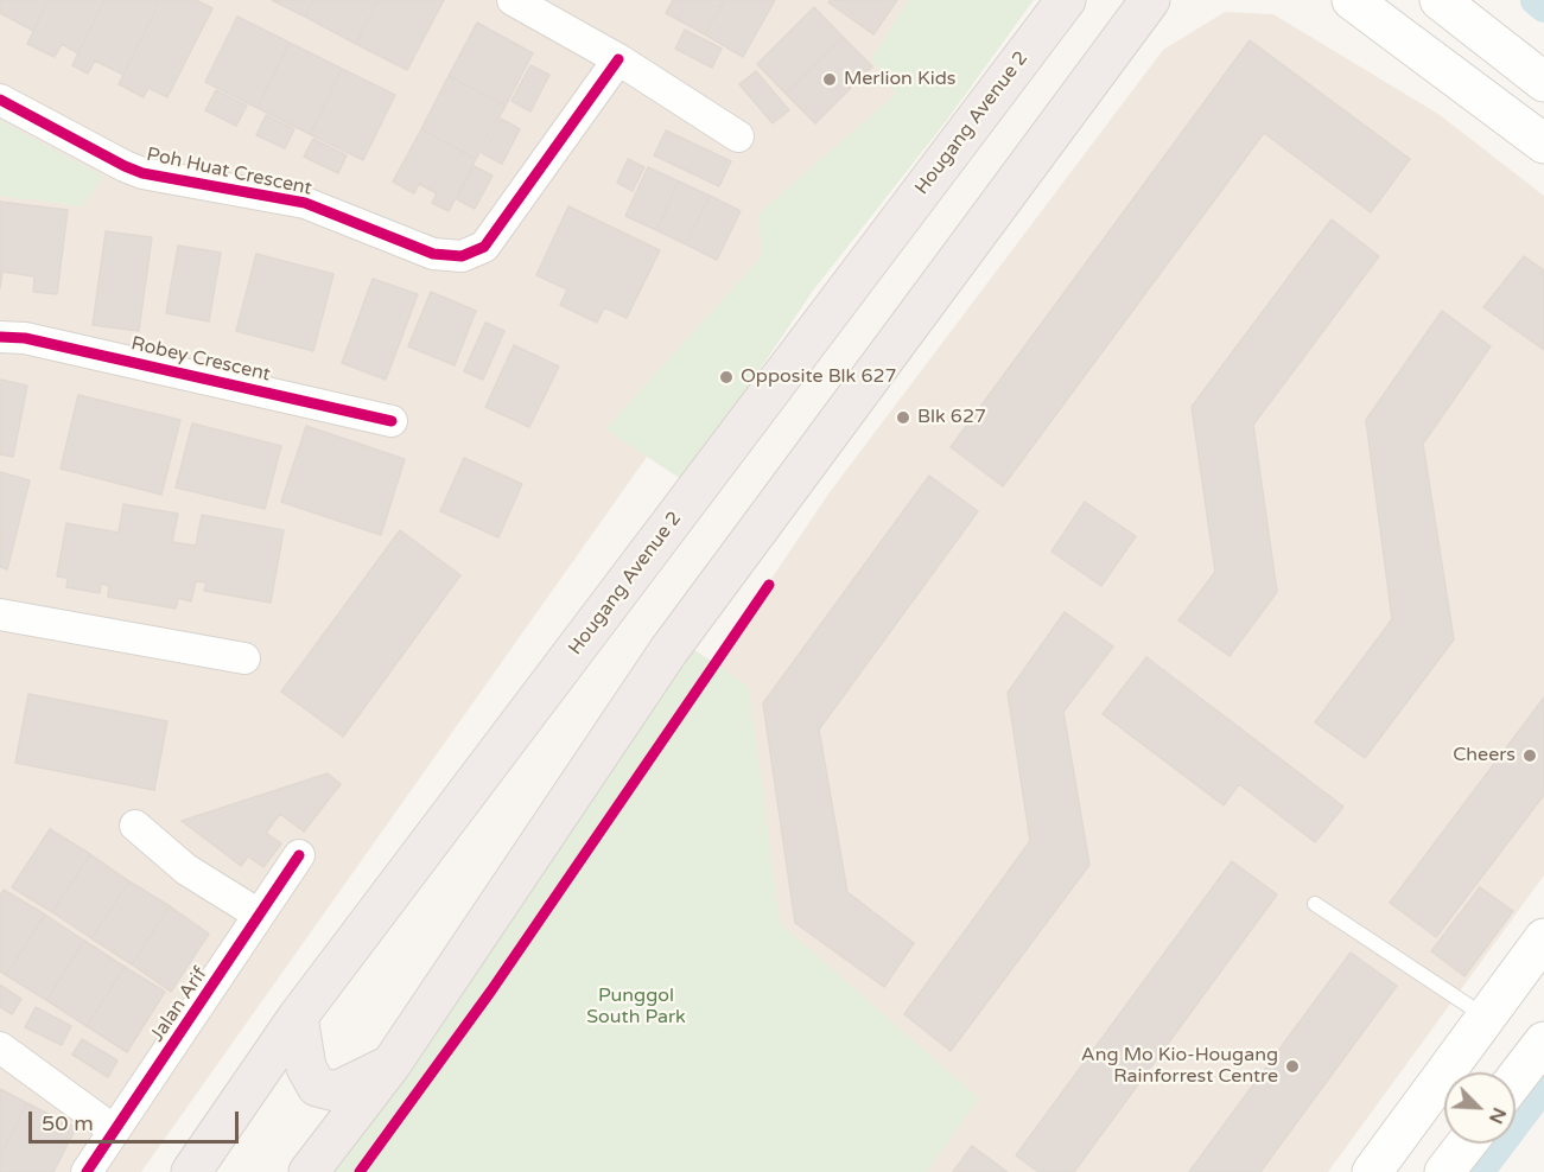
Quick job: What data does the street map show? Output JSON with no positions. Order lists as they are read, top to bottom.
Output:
{
  "streets": {
    "highway": ["Hougang Avenue 2"],
    "street": ["Poh Huat Crescent", "Robey Crescent", "Jalan Arif"]
  },
  "parks": ["Punggol South Park"],
  "places": [
    "Merlion Kids",
    "Opposite Blk 627",
    "Blk 627",
    "Cheers",
    "Ang Mo Kio-Hougang Rainforrest Centre"
  ],
  "scale_bar": "50 m",
  "north": "bottom right"
}
